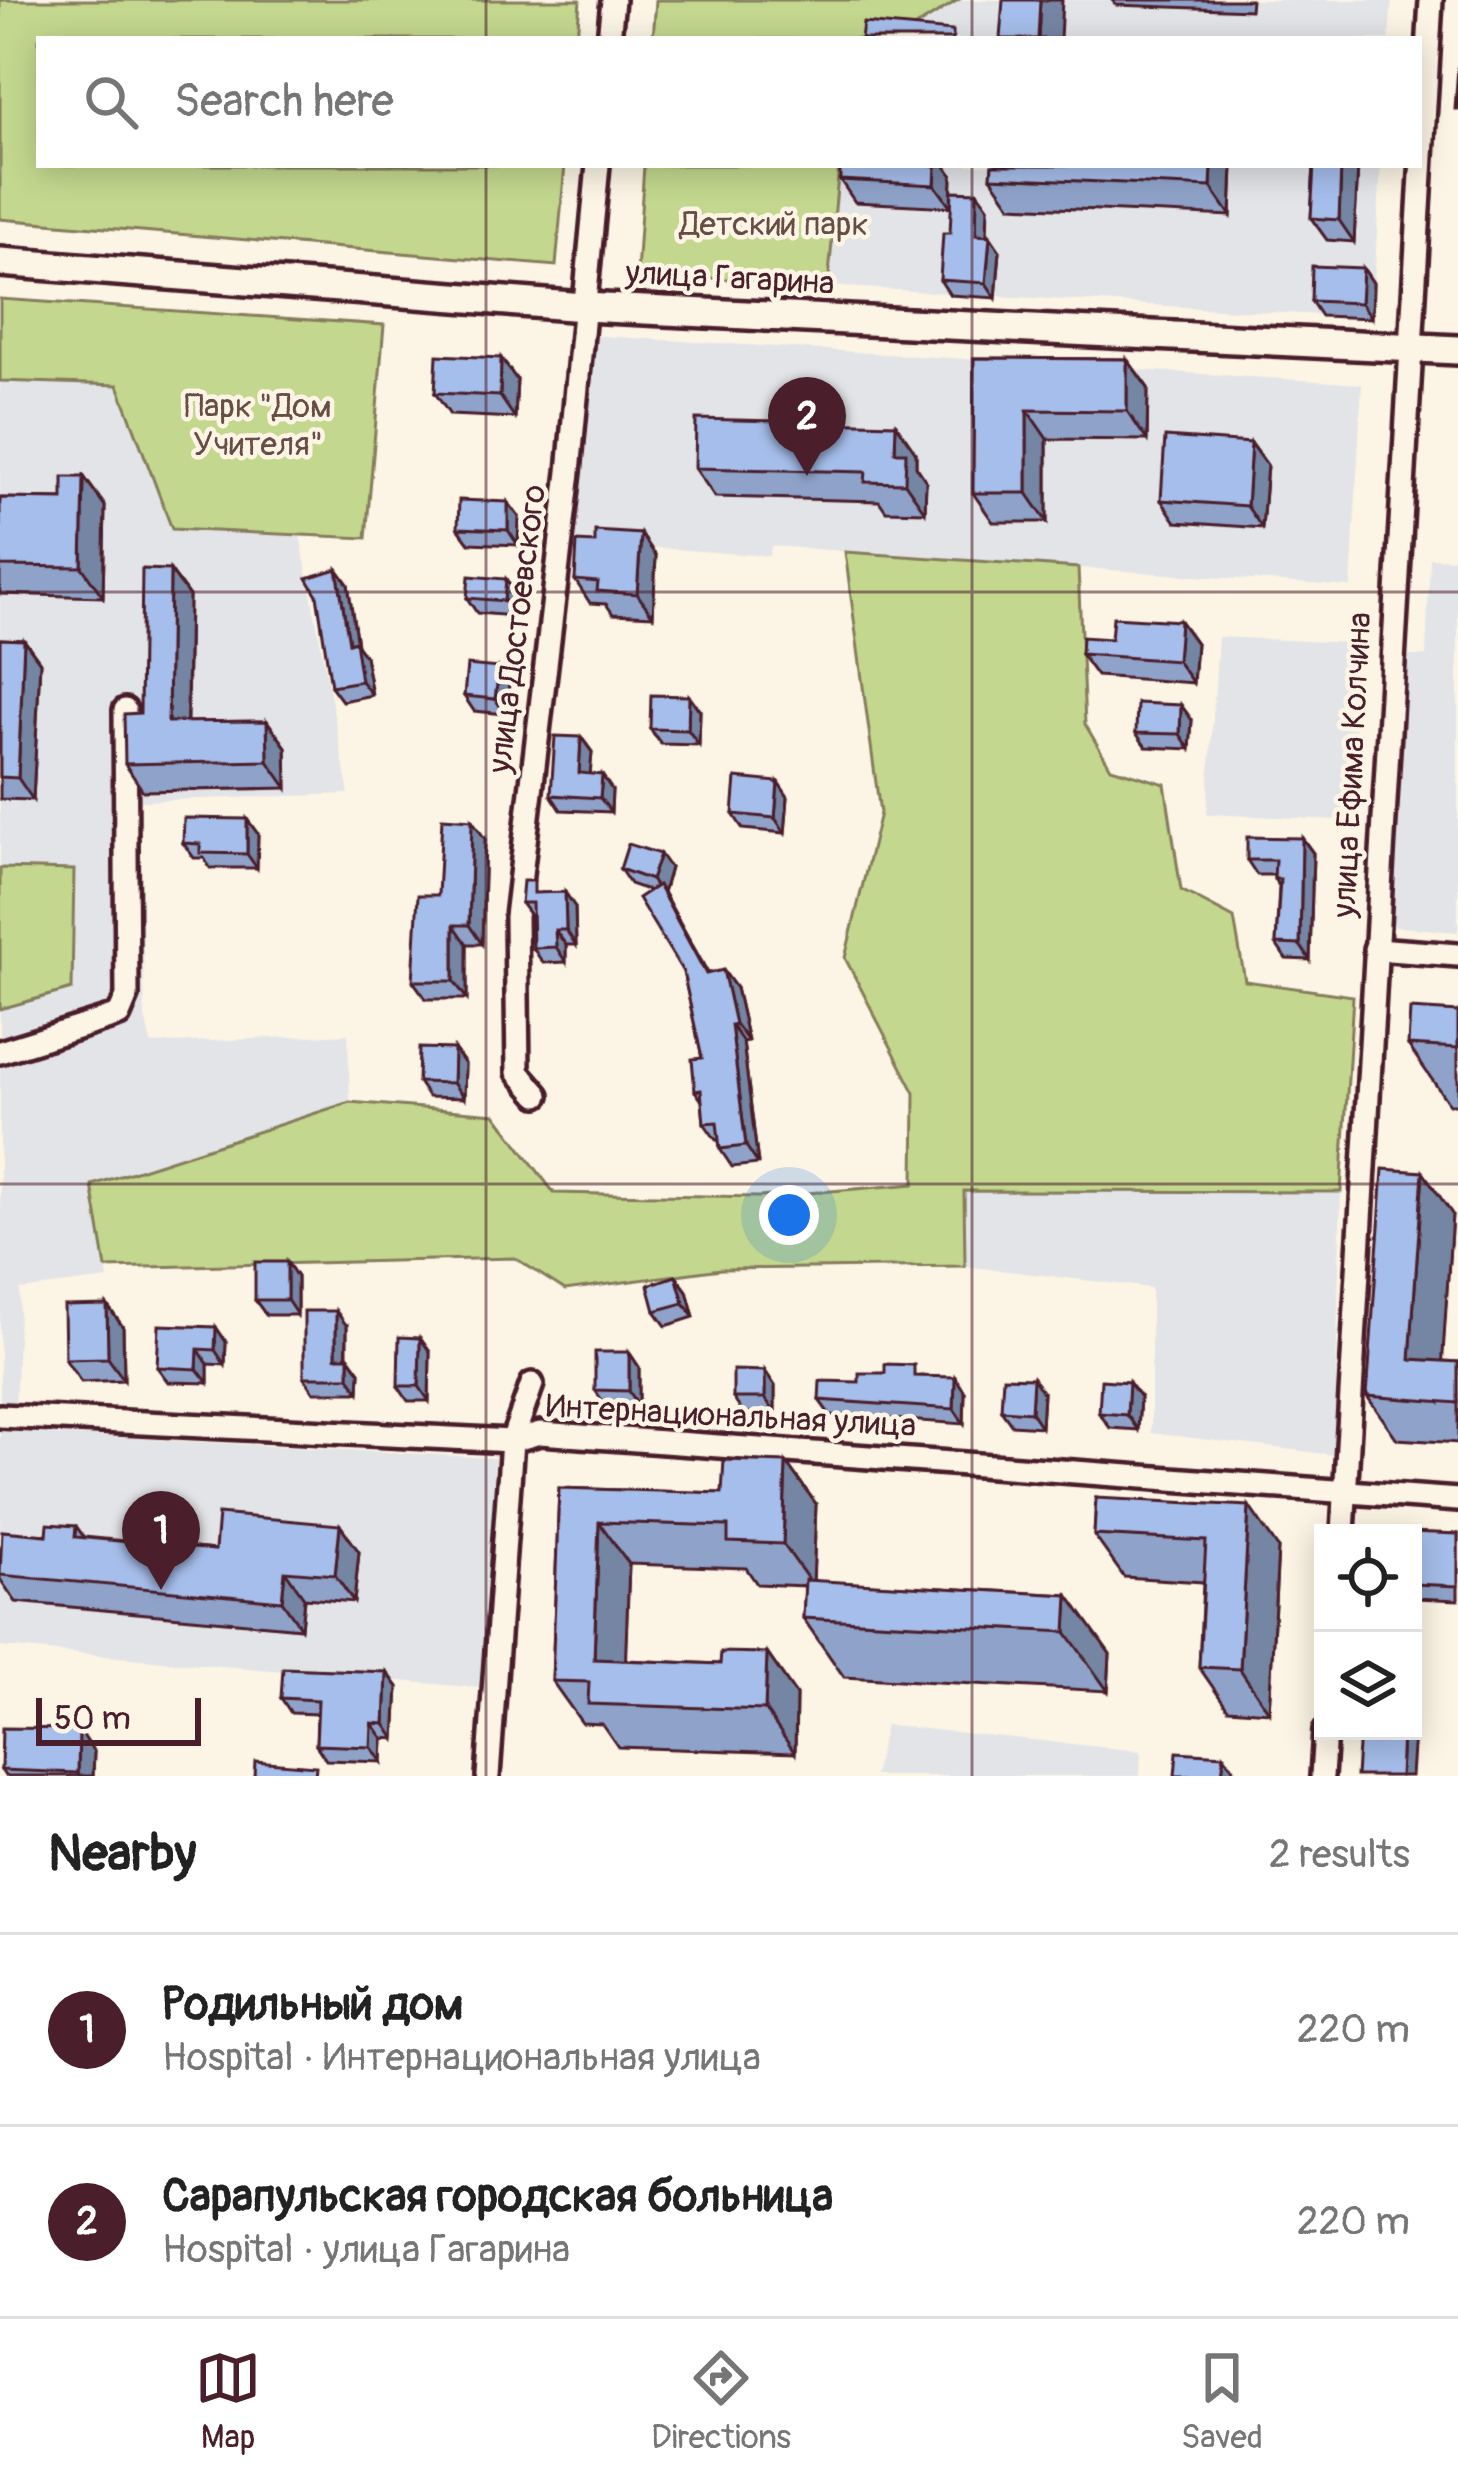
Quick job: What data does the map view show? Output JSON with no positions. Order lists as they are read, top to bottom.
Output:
{
  "streets": {
    "street": [
      "улица Гагарина",
      "улица Достоевского",
      "улица Ефима Колчина",
      "Интернациональная улица"
    ]
  },
  "crossings": [
    ["улица Гагарина", "улица Достоевского"],
    ["улица Гагарина", "улица Ефима Колчина"],
    ["улица Ефима Колчина", "Интернациональная улица"]
  ],
  "parks": ["Детский парк", "Парк \"Дом Учителя\""],
  "scale_bar": "50 m",
  "page": {
    "search": "Search here",
    "pins": ["2", "1"],
    "scale": "50 m",
    "heading": ["Nearby", "2 results"],
    "list": [
      {
        "mark": "1",
        "name": "Родильный дом",
        "note": "Hospital · Интернациональная улица",
        "value": "220 m"
      },
      {
        "mark": "2",
        "name": "Сарапульская городская больница",
        "note": "Hospital · улица Гагарина",
        "value": "220 m"
      }
    ],
    "nav": ["Map", "Directions", "Saved"]
  }
}
